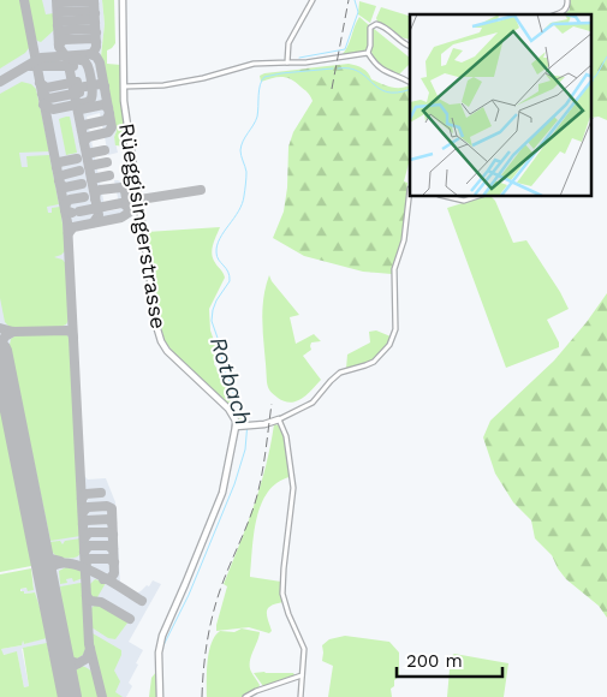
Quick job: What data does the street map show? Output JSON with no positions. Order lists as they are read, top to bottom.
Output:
{
  "streets": {
    "main road": ["Rüeggisingerstrasse"]
  },
  "water": ["Rotbach"],
  "scale_bar": "200 m"
}
